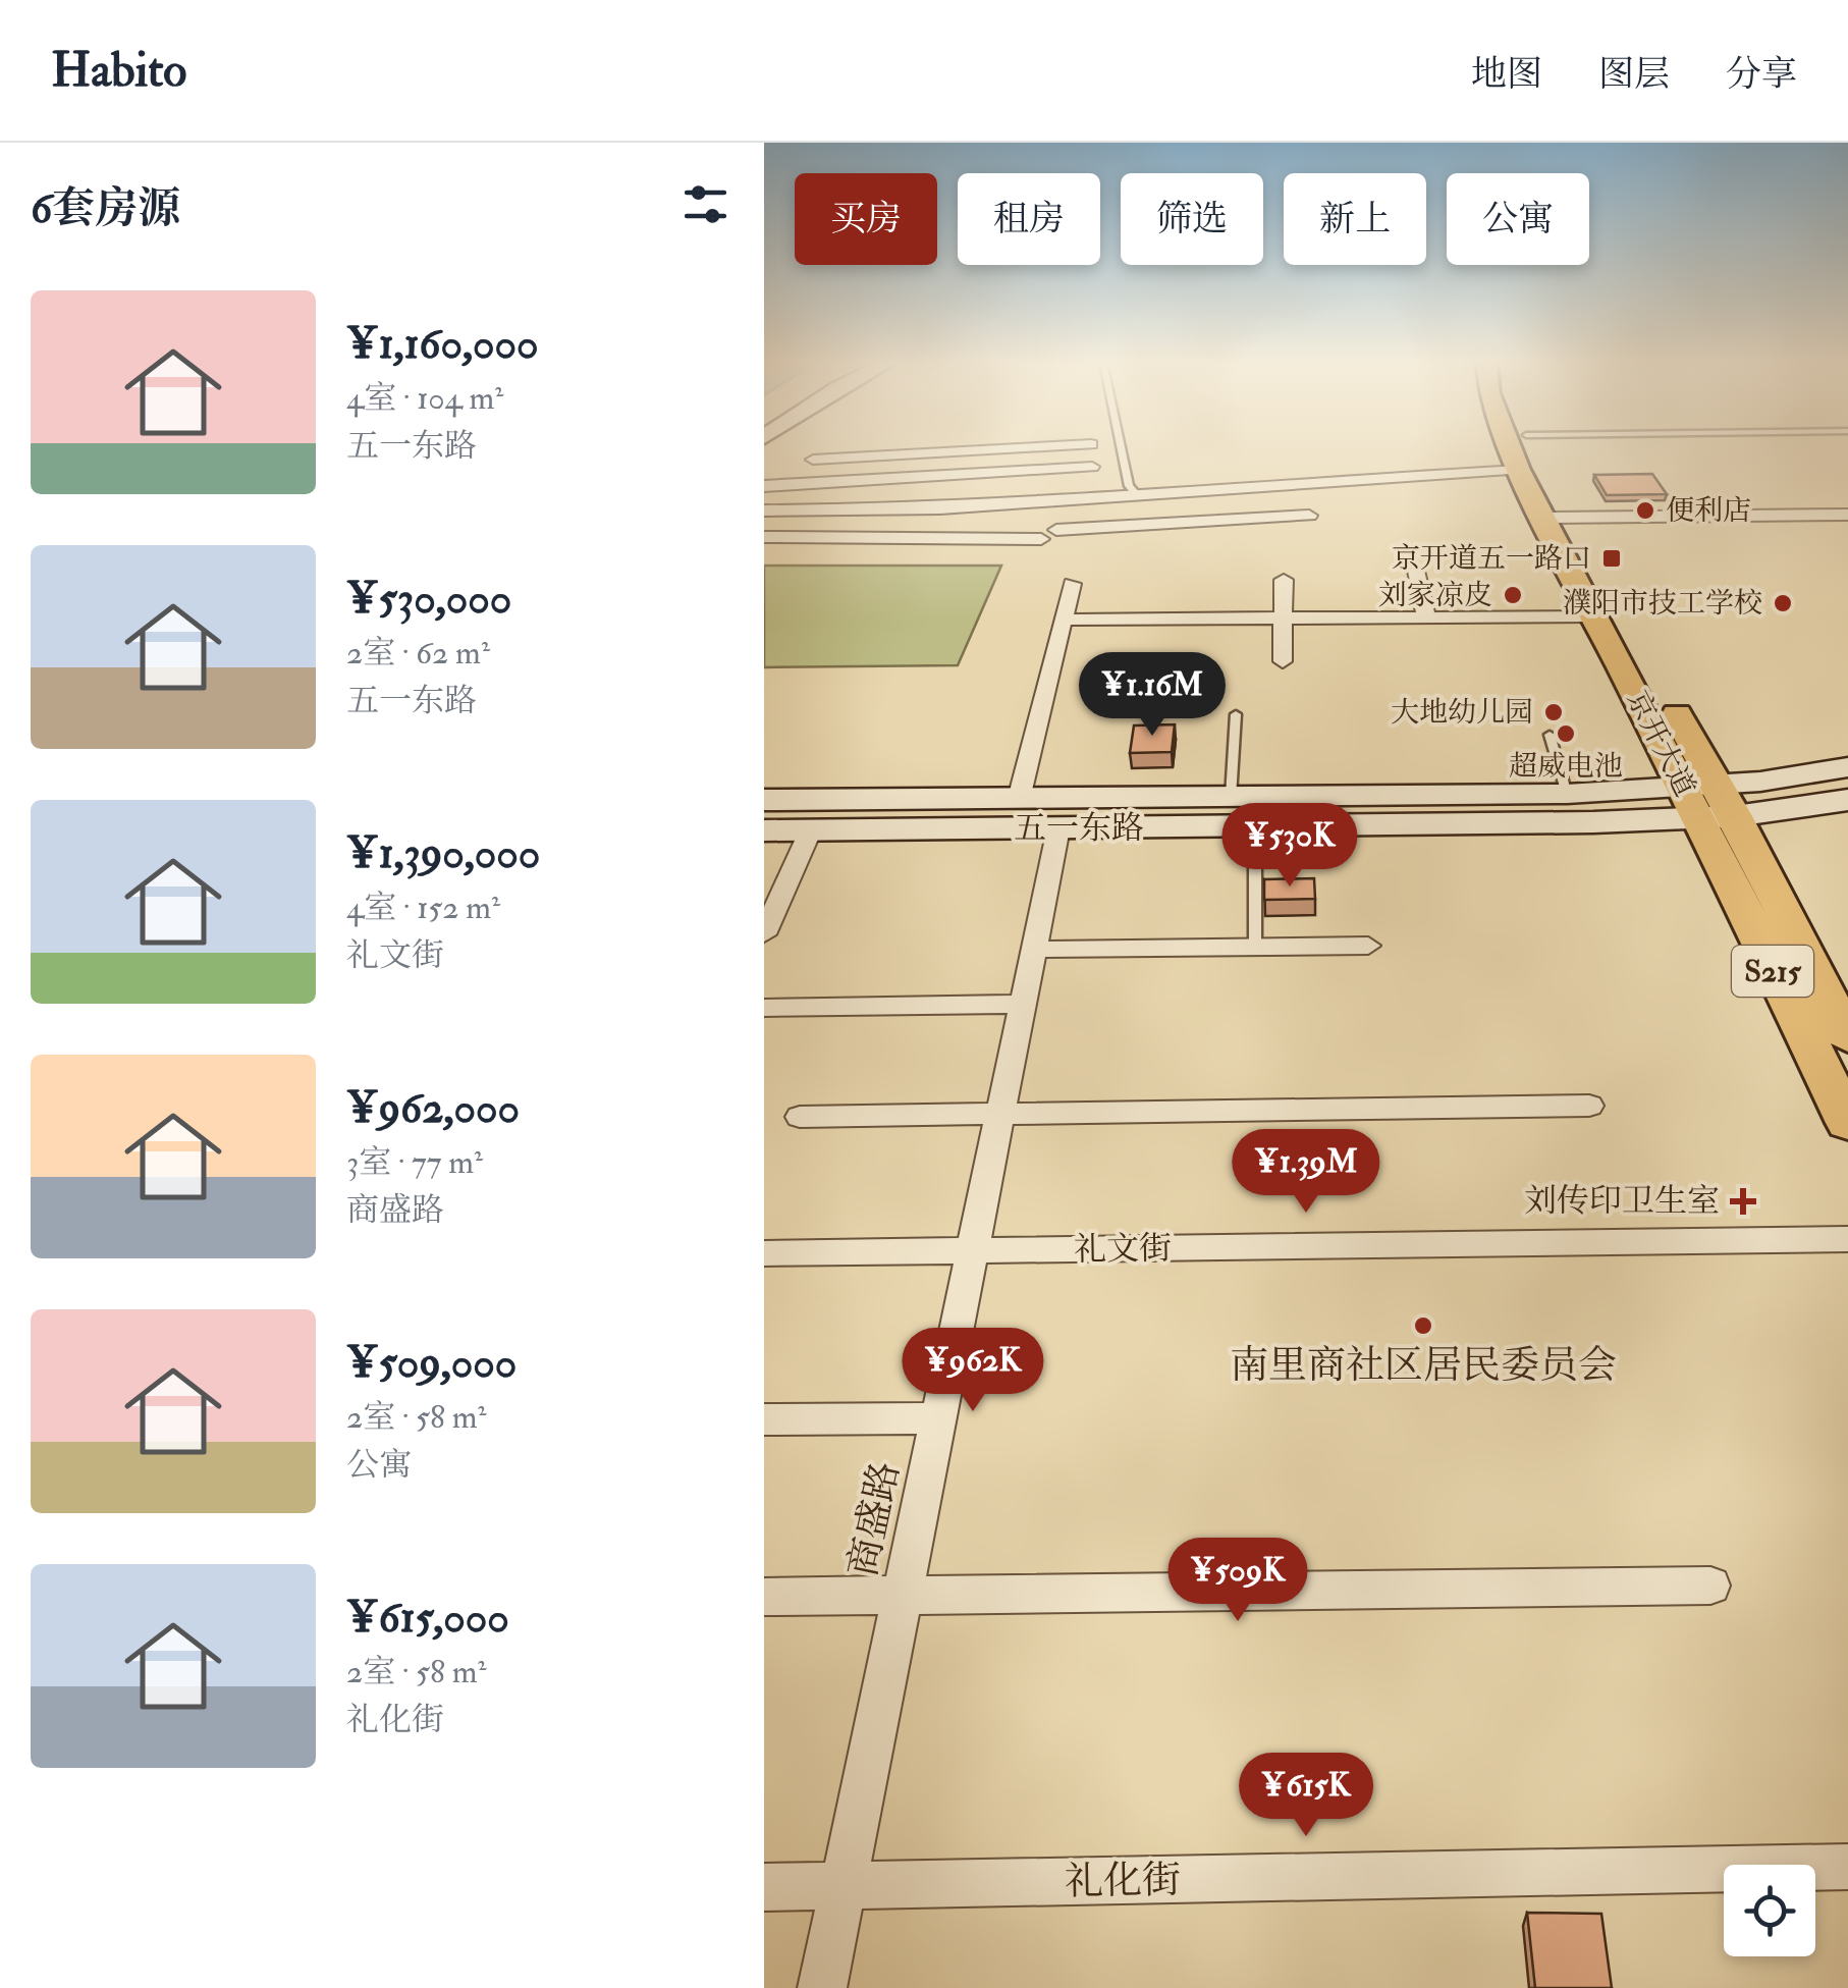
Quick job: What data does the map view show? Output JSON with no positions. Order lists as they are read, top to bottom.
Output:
{
  "streets": {
    "main road": ["京开大道", "S215"],
    "street": [
      "五一东路",
      "礼文街",
      "商盛路",
      "礼化街"
    ]
  },
  "crossings": [
    ["京开大道", "五一东路"],
    ["五一东路", "商盛路"],
    ["礼文街", "商盛路"],
    ["商盛路", "礼化街"]
  ],
  "places": {
    "other": [
      "便利店",
      "刘家凉皮",
      "濮阳市技工学校",
      "大地幼儿园",
      "超威电池",
      "南里商社区居民委员会"
    ],
    "transit": ["京开道五一路口"],
    "health": ["刘传印卫生室"]
  },
  "page": {
    "header": "Habito",
    "nav": ["地图", "图层", "分享"],
    "heading": "6套房源",
    "chip": [
      "买房",
      "租房",
      "筛选",
      "新上",
      "公寓"
    ],
    "list": [
      {
        "name": "¥1,160,000",
        "note": "4室 · 104 m² · 五一东路"
      },
      {
        "name": "¥530,000",
        "note": "2室 · 62 m² · 五一东路"
      },
      {
        "name": "¥1,390,000",
        "note": "4室 · 152 m² · 礼文街"
      },
      {
        "name": "¥962,000",
        "note": "3室 · 77 m² · 商盛路"
      },
      {
        "name": "¥509,000",
        "note": "2室 · 58 m² · 公寓"
      },
      {
        "name": "¥615,000",
        "note": "2室 · 58 m² · 礼化街"
      }
    ],
    "price": [
      "¥1.16M",
      "¥530K",
      "¥1.39M",
      "¥962K",
      "¥509K",
      "¥615K"
    ]
  }
}
